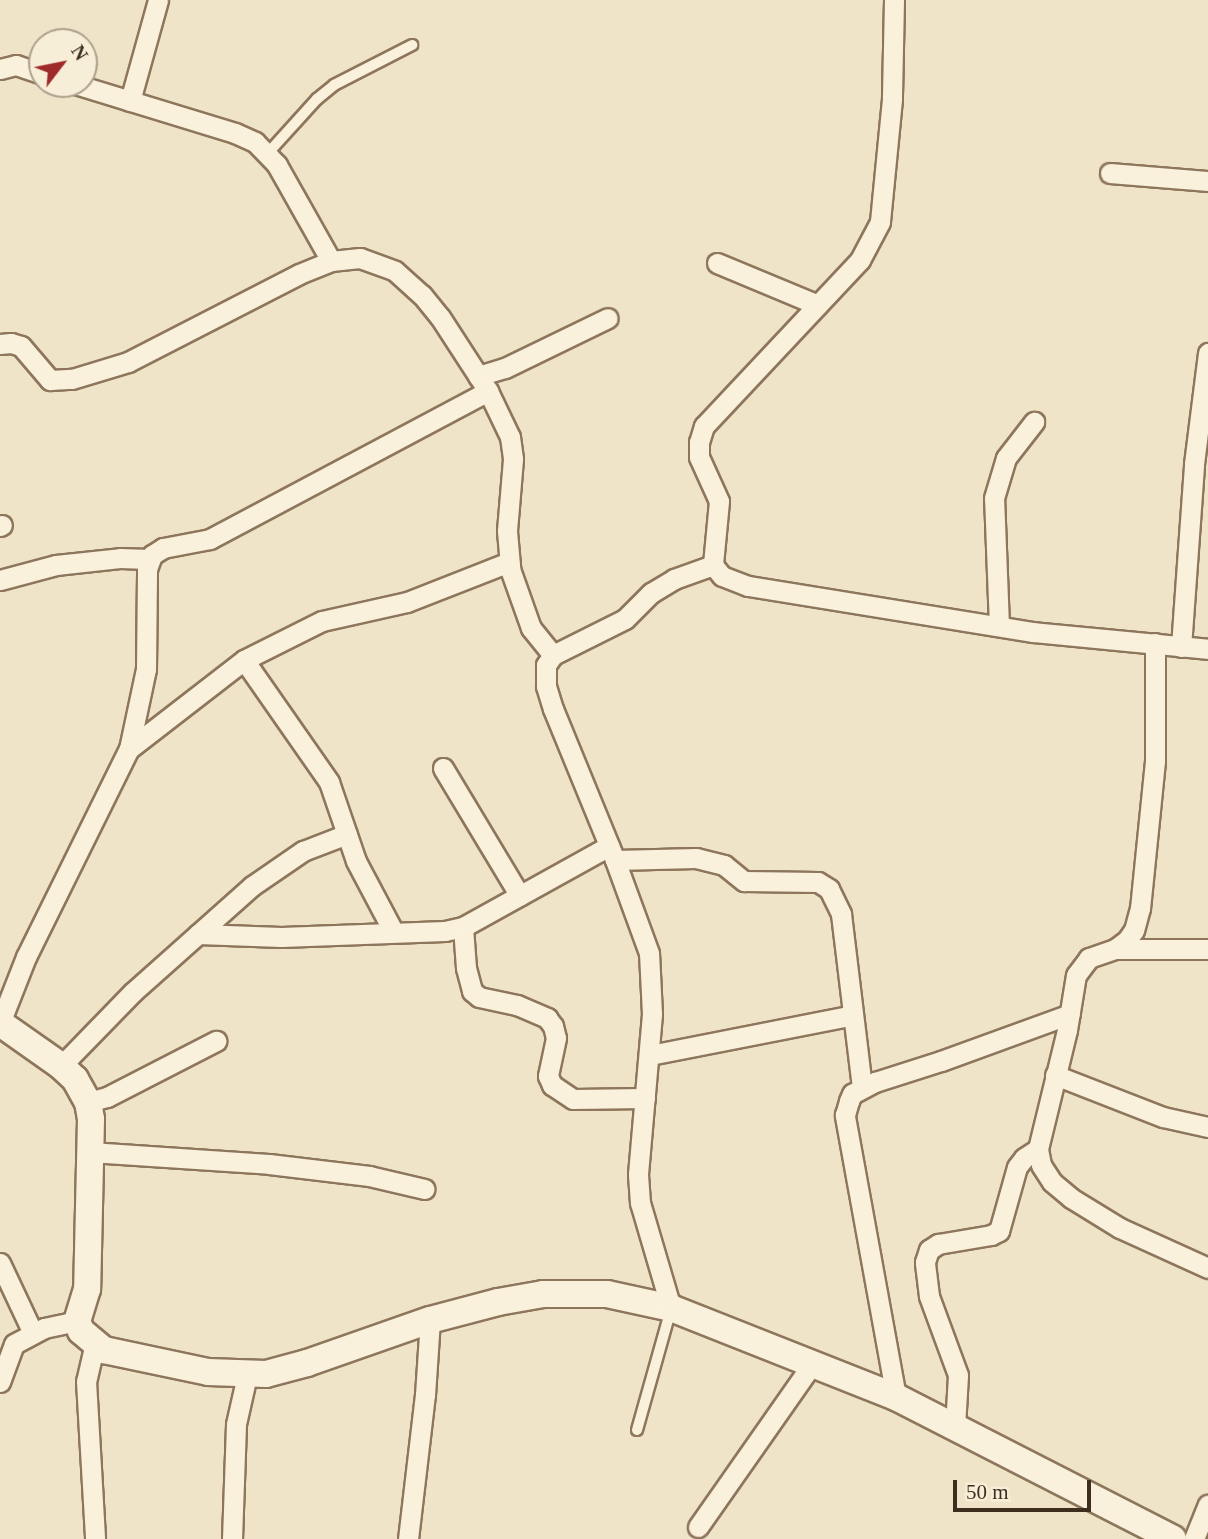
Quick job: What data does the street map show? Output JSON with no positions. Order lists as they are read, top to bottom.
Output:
{
  "scale_bar": "50 m",
  "north": "top right"
}
